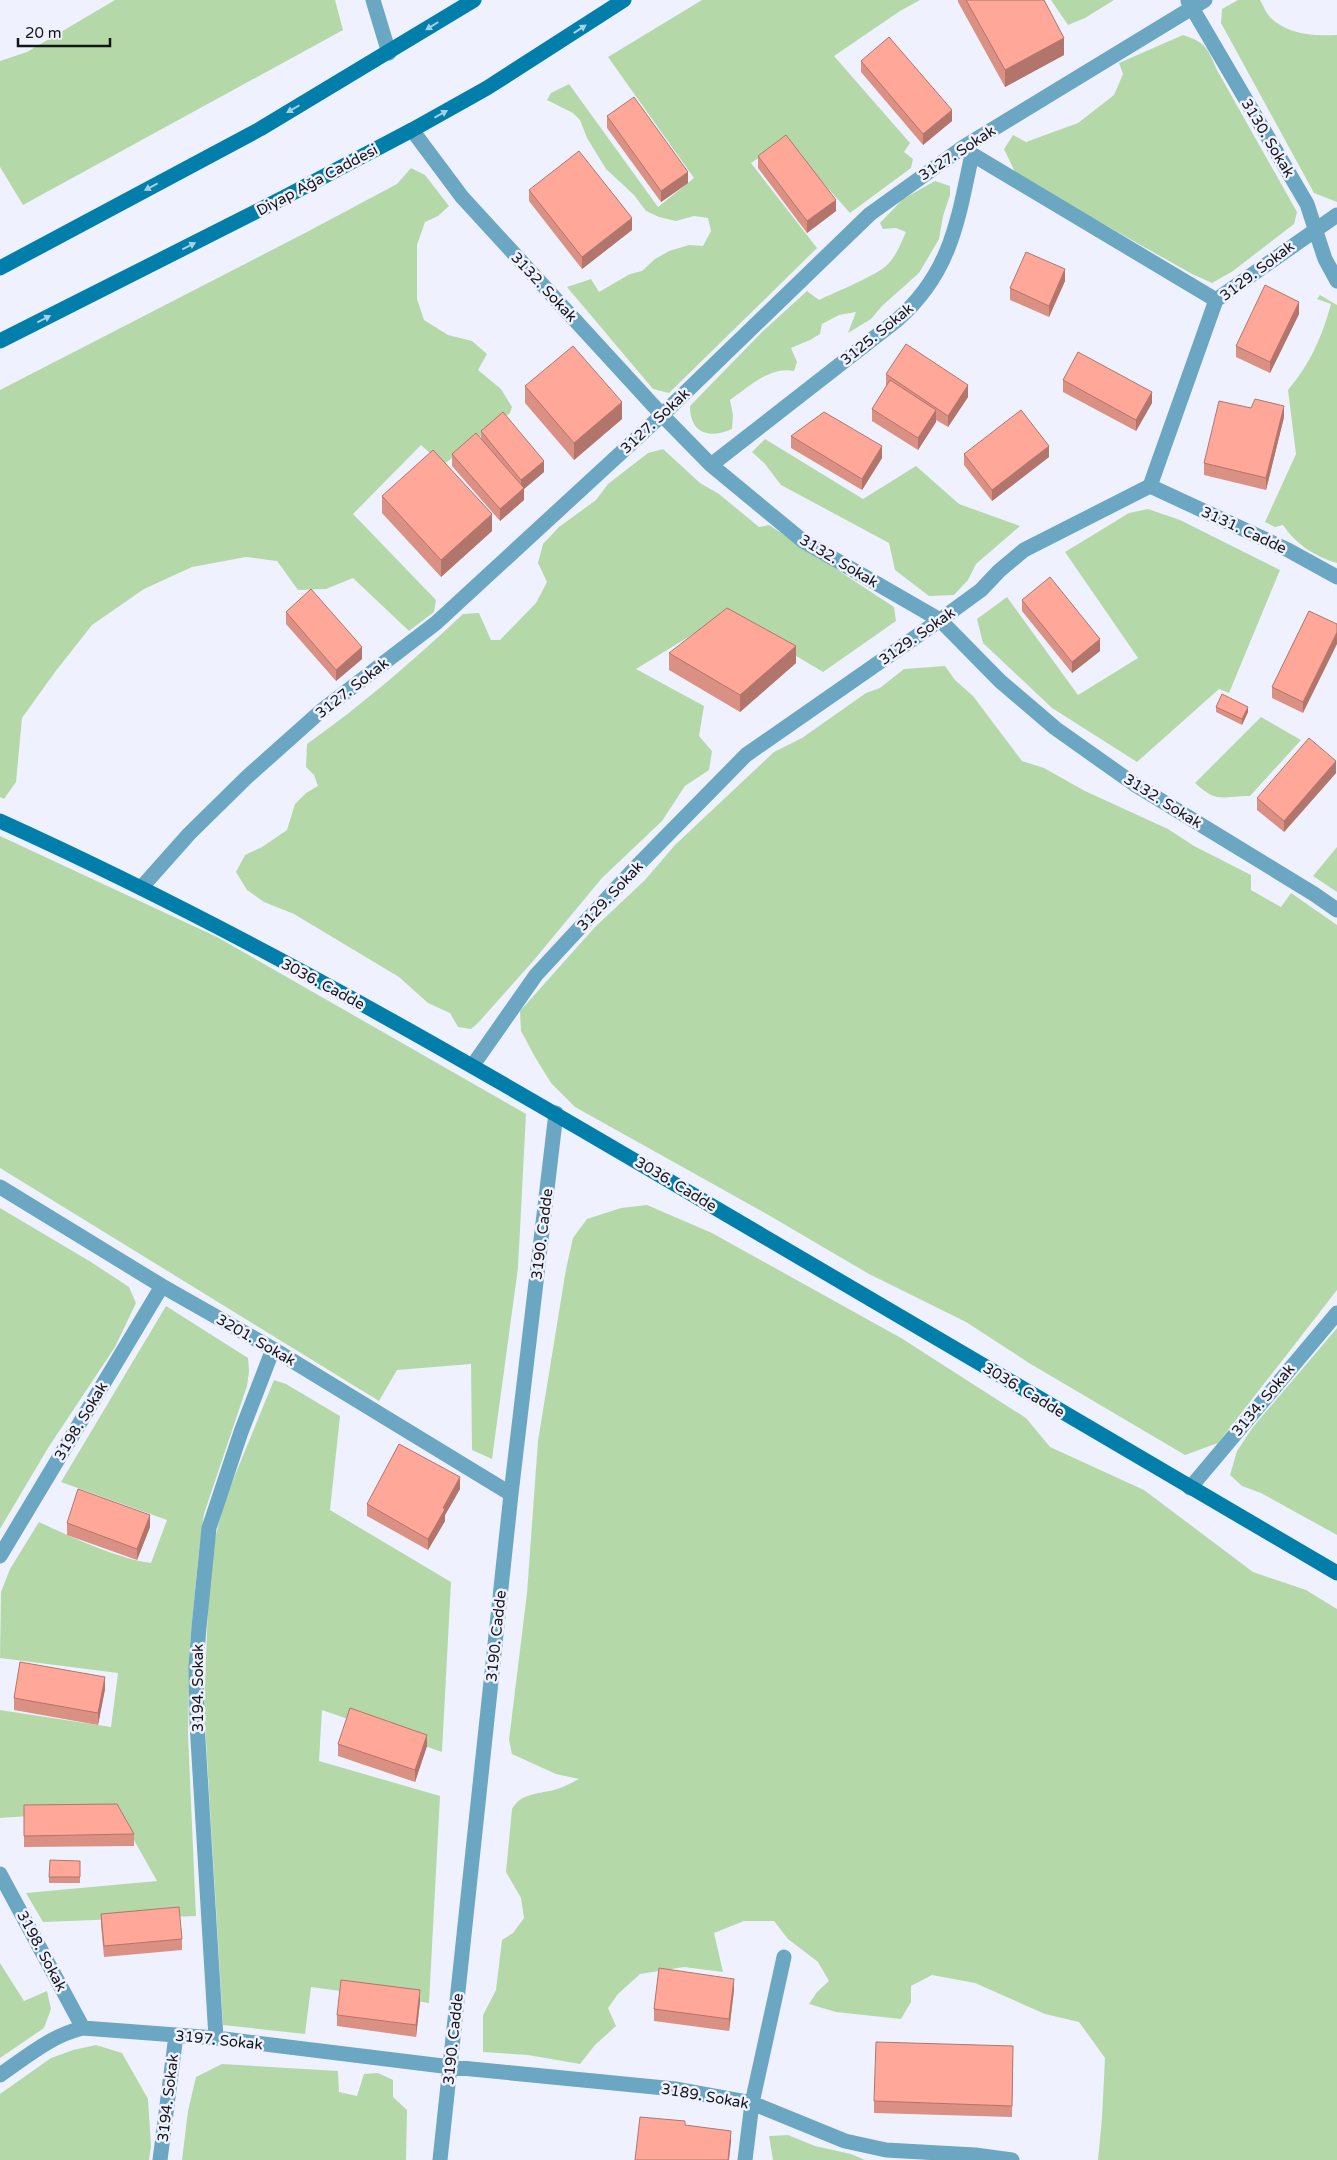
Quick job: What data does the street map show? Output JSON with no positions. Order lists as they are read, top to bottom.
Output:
{
  "streets": {
    "street": [
      "3130. Sokak",
      "3127. Sokak",
      "Diyap Ağa Caddesi",
      "3129. Sokak",
      "3132. Sokak",
      "3125. Sokak",
      "3131. Cadde",
      "3036. Cadde",
      "3190. Cadde",
      "3201. Sokak",
      "3134. Sokak",
      "3198. Sokak",
      "3194. Sokak",
      "3197. Sokak",
      "3189. Sokak"
    ]
  },
  "crossings": [
    ["3130. Sokak", "3127. Sokak"],
    ["3130. Sokak", "3129. Sokak"],
    ["3127. Sokak", "3132. Sokak"],
    ["3127. Sokak", "3125. Sokak"],
    ["3127. Sokak", "3036. Cadde"],
    ["Diyap Ağa Caddesi", "3132. Sokak"],
    ["3129. Sokak", "3132. Sokak"],
    ["3129. Sokak", "3131. Cadde"],
    ["3129. Sokak", "3036. Cadde"],
    ["3132. Sokak", "3125. Sokak"],
    ["3036. Cadde", "3190. Cadde"],
    ["3036. Cadde", "3134. Sokak"],
    ["3190. Cadde", "3201. Sokak"],
    ["3190. Cadde", "3197. Sokak"],
    ["3190. Cadde", "3189. Sokak"],
    ["3201. Sokak", "3198. Sokak"],
    ["3201. Sokak", "3194. Sokak"],
    ["3198. Sokak", "3197. Sokak"],
    ["3194. Sokak", "3197. Sokak"],
    ["3197. Sokak", "3189. Sokak"]
  ],
  "scale_bar": "20 m"
}
